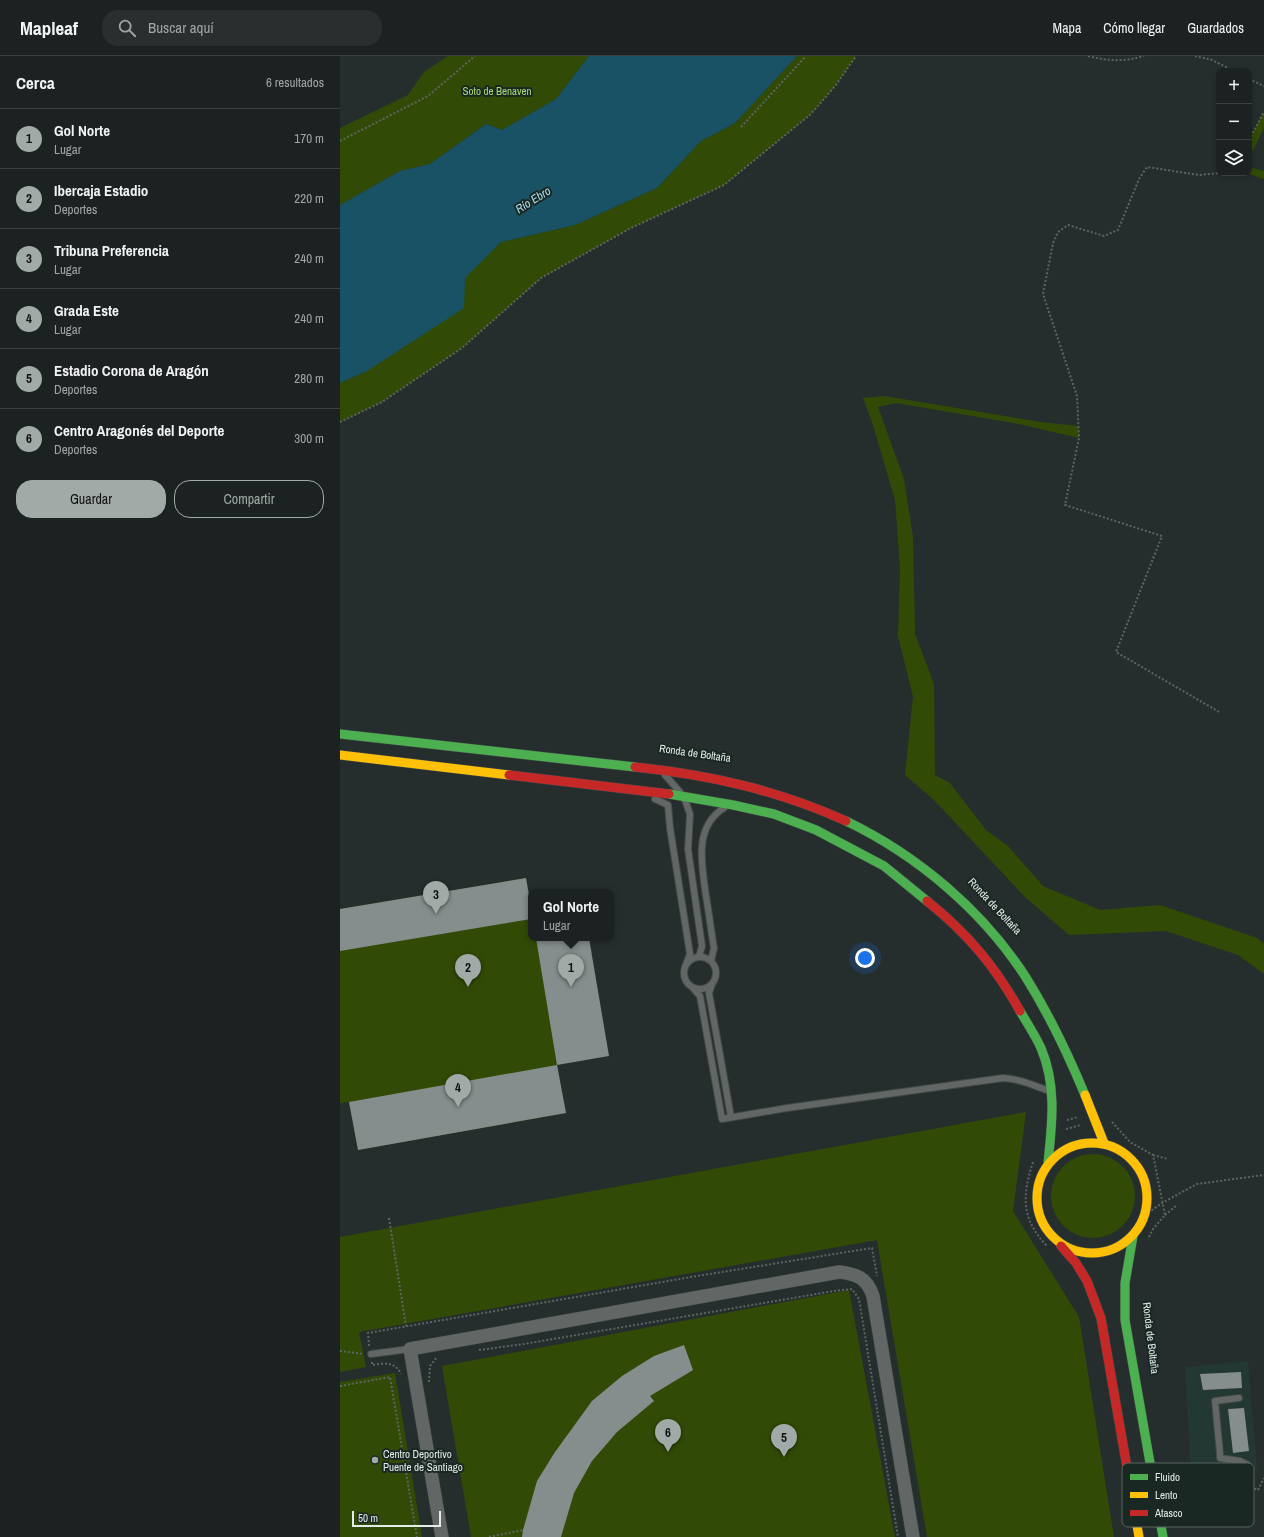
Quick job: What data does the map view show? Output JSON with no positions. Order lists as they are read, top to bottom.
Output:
{
  "streets": {
    "main road": ["Ronda de Boltaña"]
  },
  "water": ["Río Ebro"],
  "parks": ["Soto de Benaven"],
  "places": ["Centro Deportivo Puente de Santiago"],
  "legend": ["Fluido", "Lento", "Atasco"],
  "scale_bar": "50 m",
  "page": {
    "header": "Mapleaf",
    "search": "Buscar aquí",
    "nav": ["Mapa", "Cómo llegar", "Guardados"],
    "heading": ["Cerca", "6 resultados"],
    "map_buttons": ["+", "−"],
    "list": [
      {
        "mark": "1",
        "name": "Gol Norte",
        "note": "Lugar",
        "value": "170 m"
      },
      {
        "mark": "2",
        "name": "Ibercaja Estadio",
        "note": "Deportes",
        "value": "220 m"
      },
      {
        "mark": "3",
        "name": "Tribuna Preferencia",
        "note": "Lugar",
        "value": "240 m"
      },
      {
        "mark": "4",
        "name": "Grada Este",
        "note": "Lugar",
        "value": "240 m"
      },
      {
        "mark": "5",
        "name": "Estadio Corona de Aragón",
        "note": "Deportes",
        "value": "280 m"
      },
      {
        "mark": "6",
        "name": "Centro Aragonés del Deporte",
        "note": "Deportes",
        "value": "300 m"
      }
    ],
    "buttons": ["Guardar", "Compartir"],
    "pins": [
      "3",
      "1",
      "2",
      "4",
      "6",
      "5"
    ],
    "popup": ["Gol Norte", "Lugar"],
    "scale": "50 m"
  }
}
